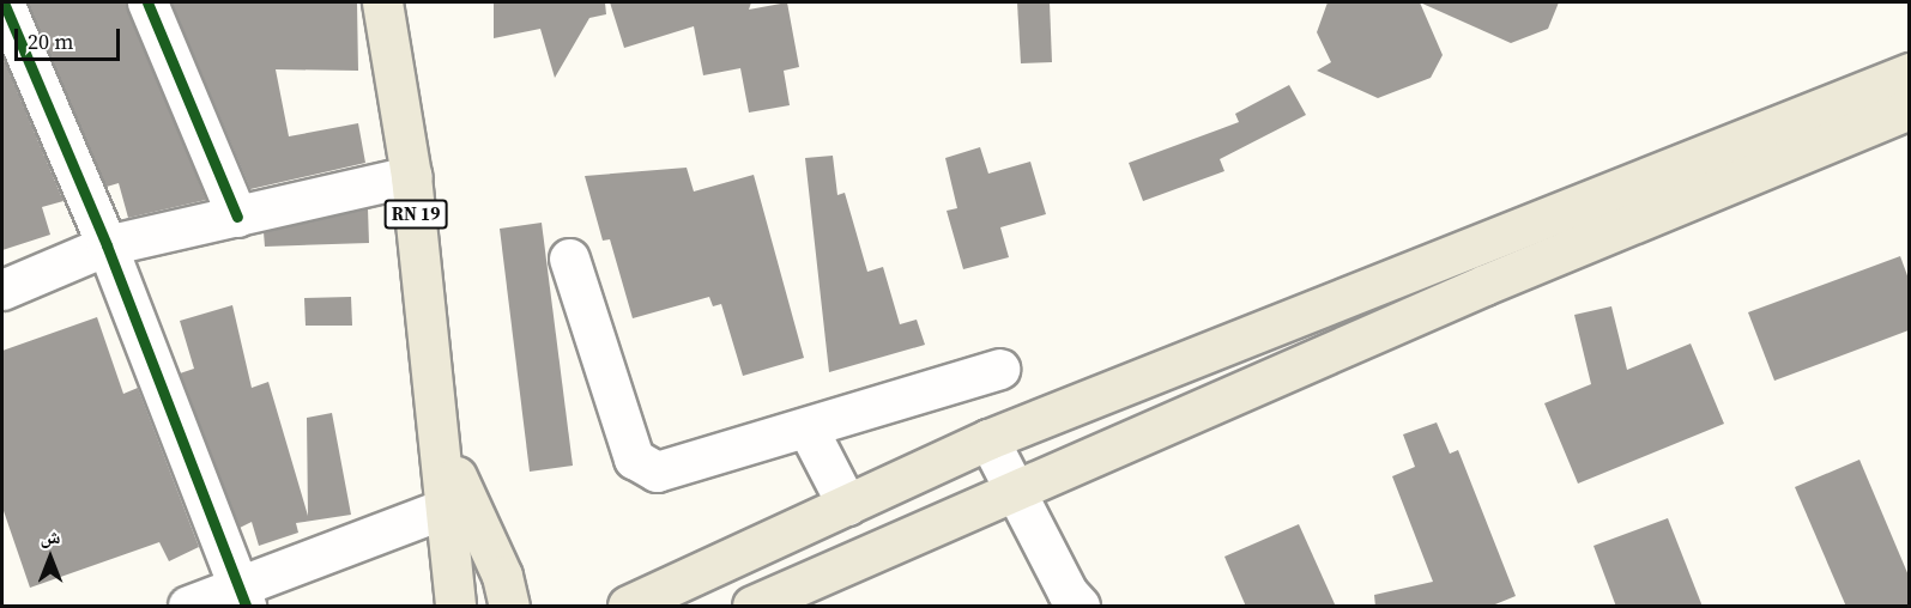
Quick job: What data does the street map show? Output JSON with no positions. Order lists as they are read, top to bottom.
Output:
{
  "streets": {
    "main road": ["RN 19"]
  },
  "scale_bar": "20 m",
  "north": "top"
}
